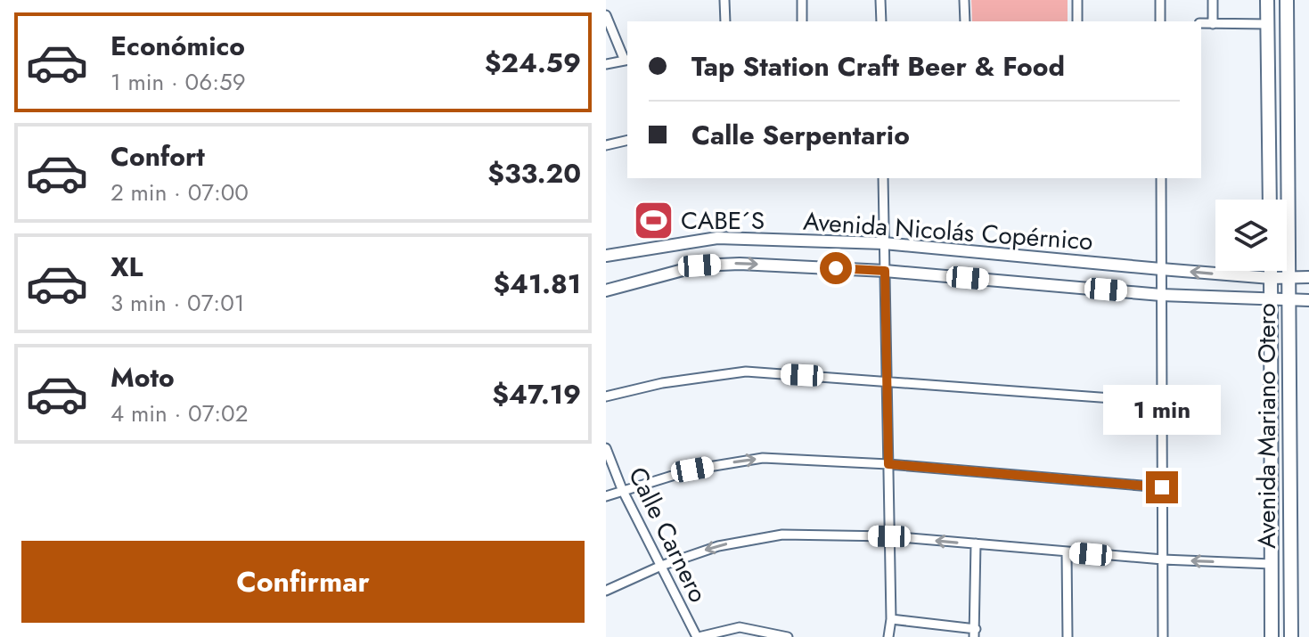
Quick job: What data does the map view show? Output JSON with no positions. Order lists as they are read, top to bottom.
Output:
{
  "streets": {
    "main road": ["Avenida Nicolás Copérnico", "Avenida Mariano Otero"],
    "street": ["Calle Carnero"]
  },
  "crossings": [
    ["Avenida Nicolás Copérnico", "Avenida Mariano Otero"]
  ],
  "places": {
    "sports": ["CABE´S"]
  },
  "page": {
    "list": [
      {
        "name": "Económico",
        "note": "1 min · 06:59",
        "value": "$24.59"
      },
      {
        "name": "Confort",
        "note": "2 min · 07:00",
        "value": "$33.20"
      },
      {
        "name": "XL",
        "note": "3 min · 07:01",
        "value": "$41.81"
      },
      {
        "name": "Moto",
        "note": "4 min · 07:02",
        "value": "$47.19"
      }
    ],
    "banner": ["Tap Station Craft Beer & Food", "Calle Serpentario"],
    "bubble": "1 min",
    "buttons": "Confirmar"
  }
}
